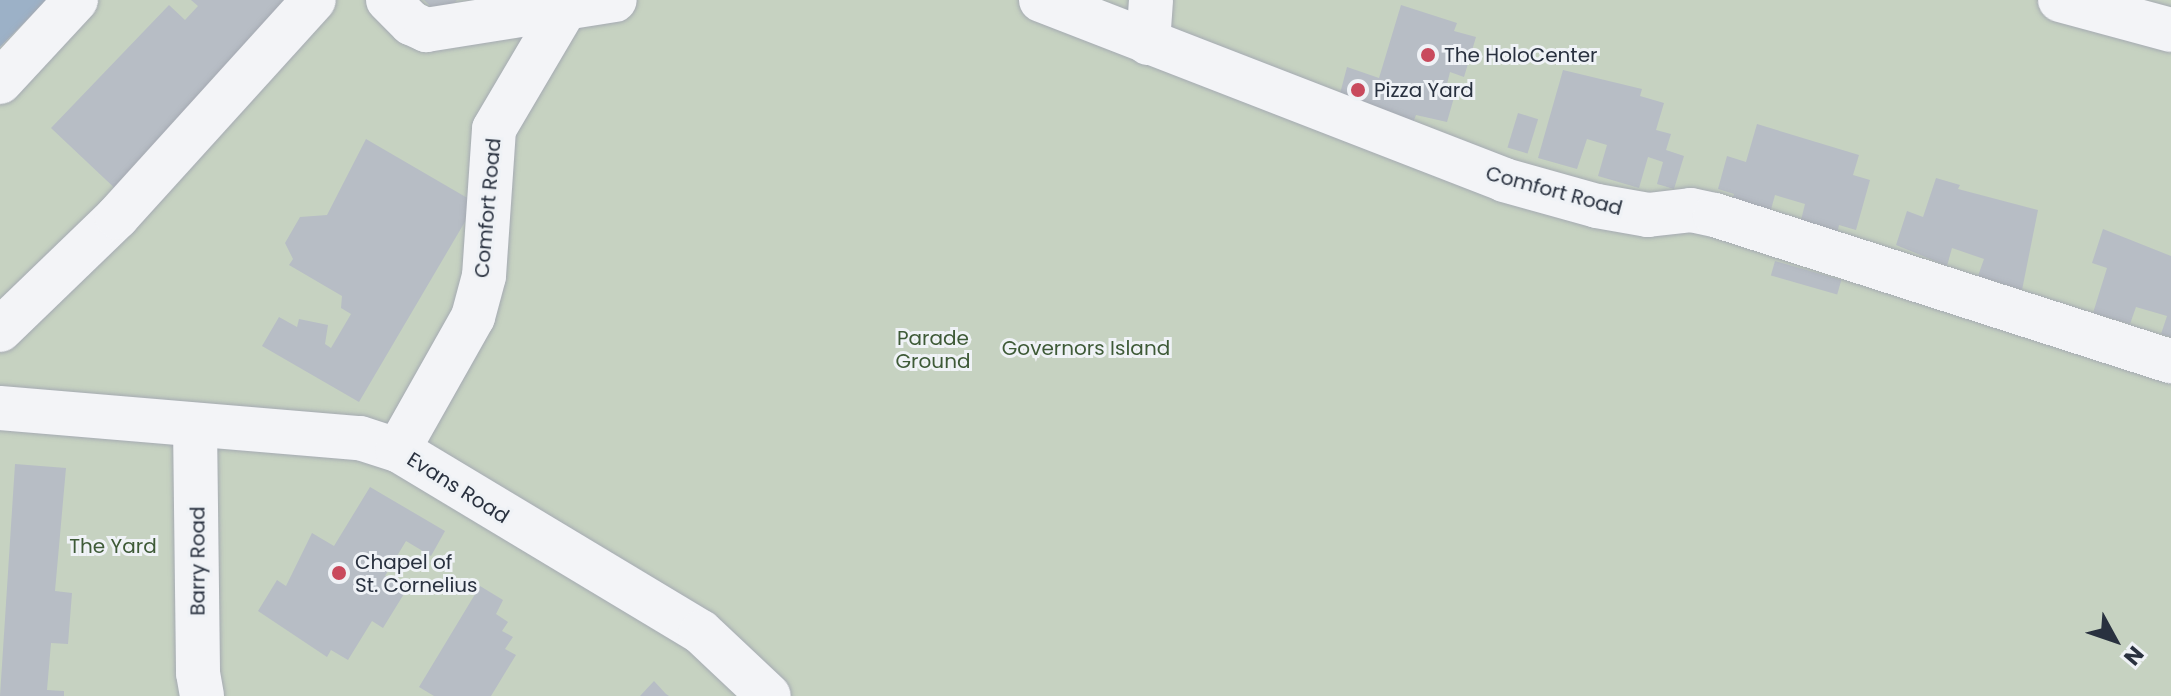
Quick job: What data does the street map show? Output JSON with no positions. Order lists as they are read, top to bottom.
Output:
{
  "streets": {
    "street": ["Comfort Road", "Evans Road", "Barry Road"]
  },
  "crossings": [
    ["Comfort Road", "Evans Road"],
    ["Evans Road", "Barry Road"]
  ],
  "parks": ["Parade Ground", "Governors Island", "The Yard"],
  "places": ["The HoloCenter", "Pizza Yard", "Chapel of St. Cornelius"],
  "north": "bottom right"
}
